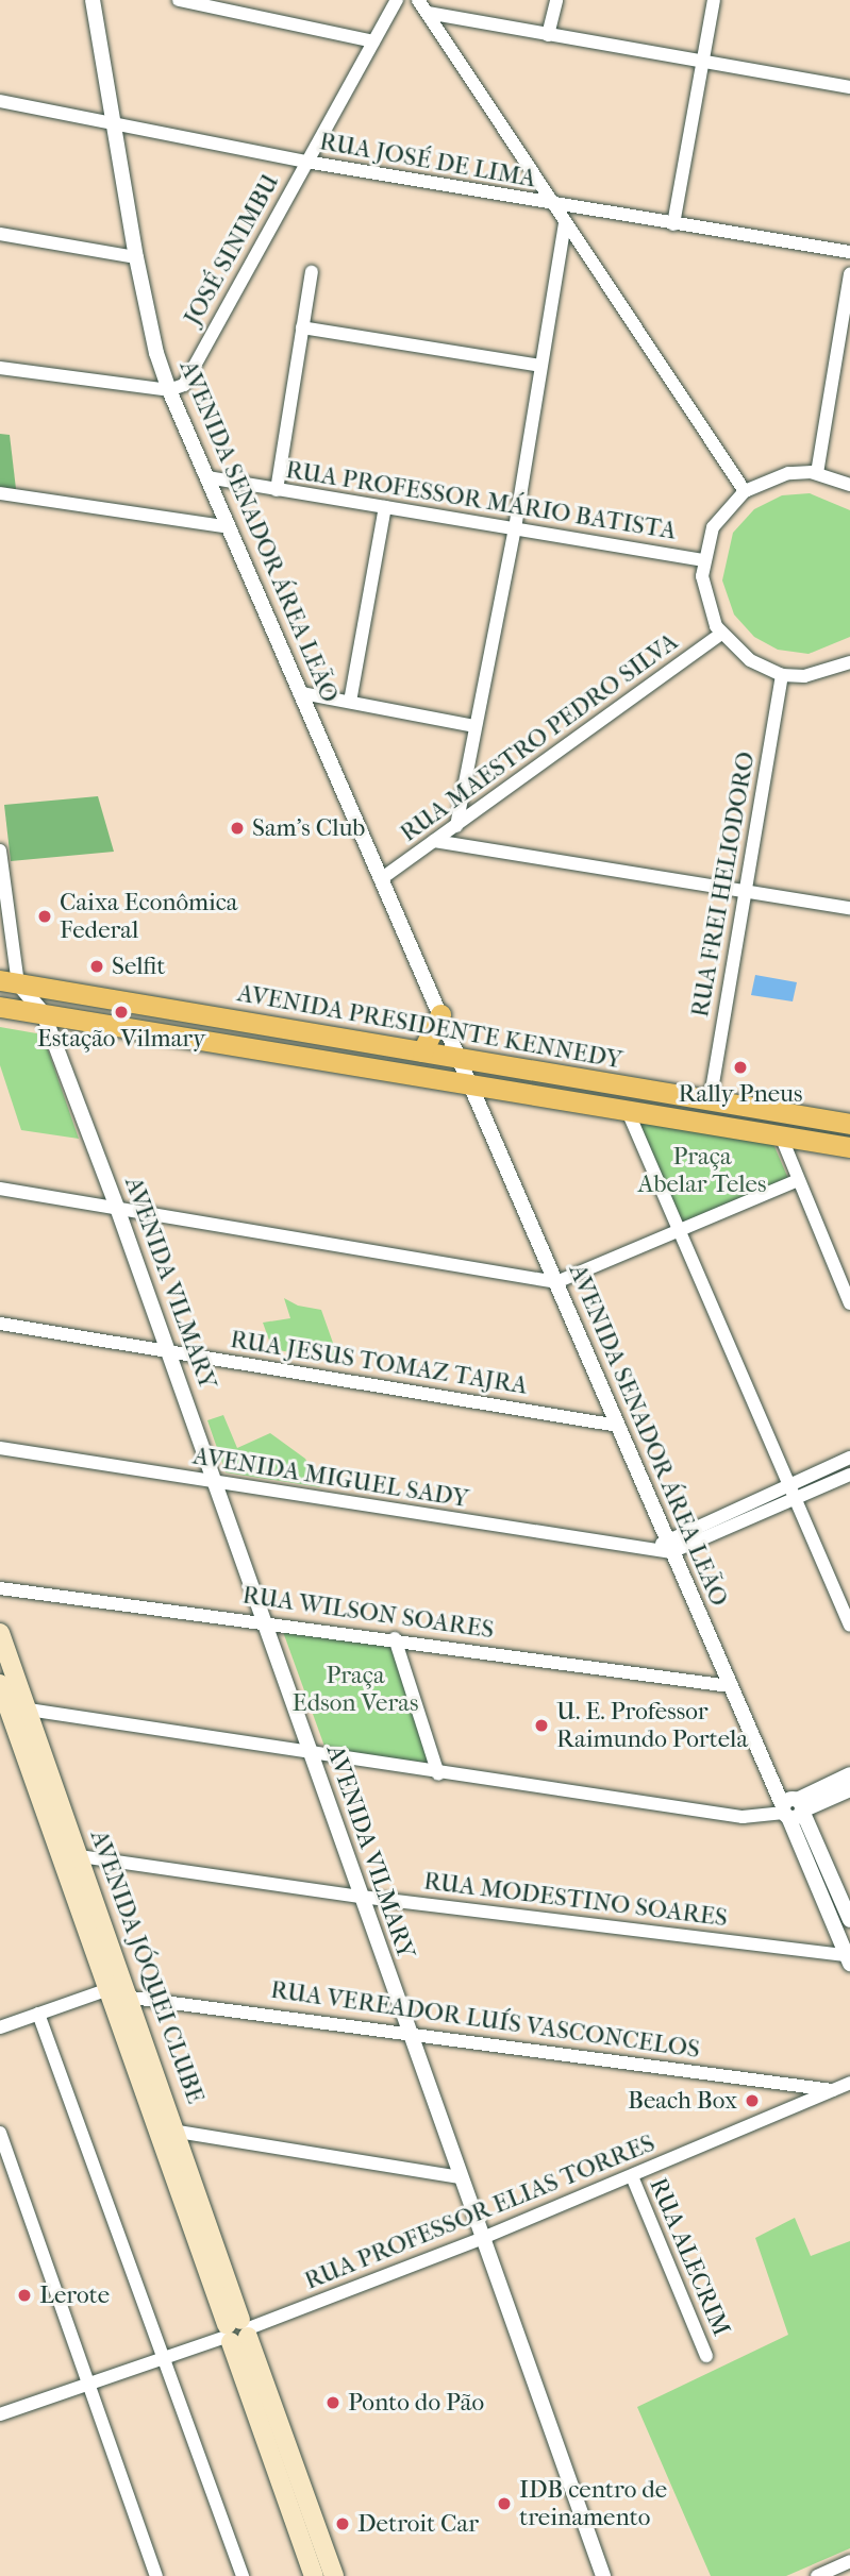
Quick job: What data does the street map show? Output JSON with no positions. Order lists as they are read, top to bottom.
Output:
{
  "streets": {
    "main road": ["AVENIDA PRESIDENTE KENNEDY", "AVENIDA JÓQUEI CLUBE"],
    "street": [
      "RUA JOSÉ DE LIMA",
      "JOSÉ SINIMBU",
      "RUA PROFESSOR MÁRIO BATISTA",
      "AVENIDA SENADOR ÁREA LEÃO",
      "RUA MAESTRO PEDRO SILVA",
      "RUA FREI HELIODORO",
      "AVENIDA VILMARY",
      "RUA JESUS TOMAZ TAJRA",
      "AVENIDA MIGUEL SADY",
      "RUA WILSON SOARES",
      "RUA MODESTINO SOARES",
      "RUA VEREADOR LUÍS VASCONCELOS",
      "RUA PROFESSOR ELIAS TORRES",
      "RUA ALECRIM"
    ]
  },
  "crossings": [
    ["RUA JOSÉ DE LIMA", "JOSÉ SINIMBU"],
    ["RUA JOSÉ DE LIMA", "AVENIDA SENADOR ÁREA LEÃO"],
    ["JOSÉ SINIMBU", "AVENIDA SENADOR ÁREA LEÃO"],
    ["RUA PROFESSOR MÁRIO BATISTA", "AVENIDA SENADOR ÁREA LEÃO"],
    ["AVENIDA SENADOR ÁREA LEÃO", "RUA MAESTRO PEDRO SILVA"],
    ["AVENIDA SENADOR ÁREA LEÃO", "AVENIDA PRESIDENTE KENNEDY"],
    ["AVENIDA SENADOR ÁREA LEÃO", "RUA JESUS TOMAZ TAJRA"],
    ["AVENIDA SENADOR ÁREA LEÃO", "AVENIDA MIGUEL SADY"],
    ["AVENIDA SENADOR ÁREA LEÃO", "RUA WILSON SOARES"],
    ["AVENIDA SENADOR ÁREA LEÃO", "RUA MODESTINO SOARES"],
    ["RUA FREI HELIODORO", "AVENIDA PRESIDENTE KENNEDY"],
    ["AVENIDA PRESIDENTE KENNEDY", "AVENIDA VILMARY"],
    ["AVENIDA VILMARY", "RUA JESUS TOMAZ TAJRA"],
    ["AVENIDA VILMARY", "AVENIDA MIGUEL SADY"],
    ["AVENIDA VILMARY", "RUA WILSON SOARES"],
    ["AVENIDA VILMARY", "RUA MODESTINO SOARES"],
    ["AVENIDA VILMARY", "RUA VEREADOR LUÍS VASCONCELOS"],
    ["AVENIDA VILMARY", "RUA PROFESSOR ELIAS TORRES"],
    ["RUA MODESTINO SOARES", "AVENIDA JÓQUEI CLUBE"],
    ["AVENIDA JÓQUEI CLUBE", "RUA VEREADOR LUÍS VASCONCELOS"],
    ["AVENIDA JÓQUEI CLUBE", "RUA PROFESSOR ELIAS TORRES"],
    ["RUA VEREADOR LUÍS VASCONCELOS", "RUA PROFESSOR ELIAS TORRES"],
    ["RUA PROFESSOR ELIAS TORRES", "RUA ALECRIM"]
  ],
  "parks": ["Praça Abelar Teles", "Praça Edson Veras"],
  "places": [
    "Sam's Club",
    "Caixa Econômica Federal",
    "Selfit",
    "Estação Vilmary",
    "Rally Pneus",
    "U. E. Professor Raimundo Portela",
    "Beach Box",
    "Lerote",
    "Ponto do Pão",
    "IDB centro de treinamento",
    "Detroit Car"
  ]
}
